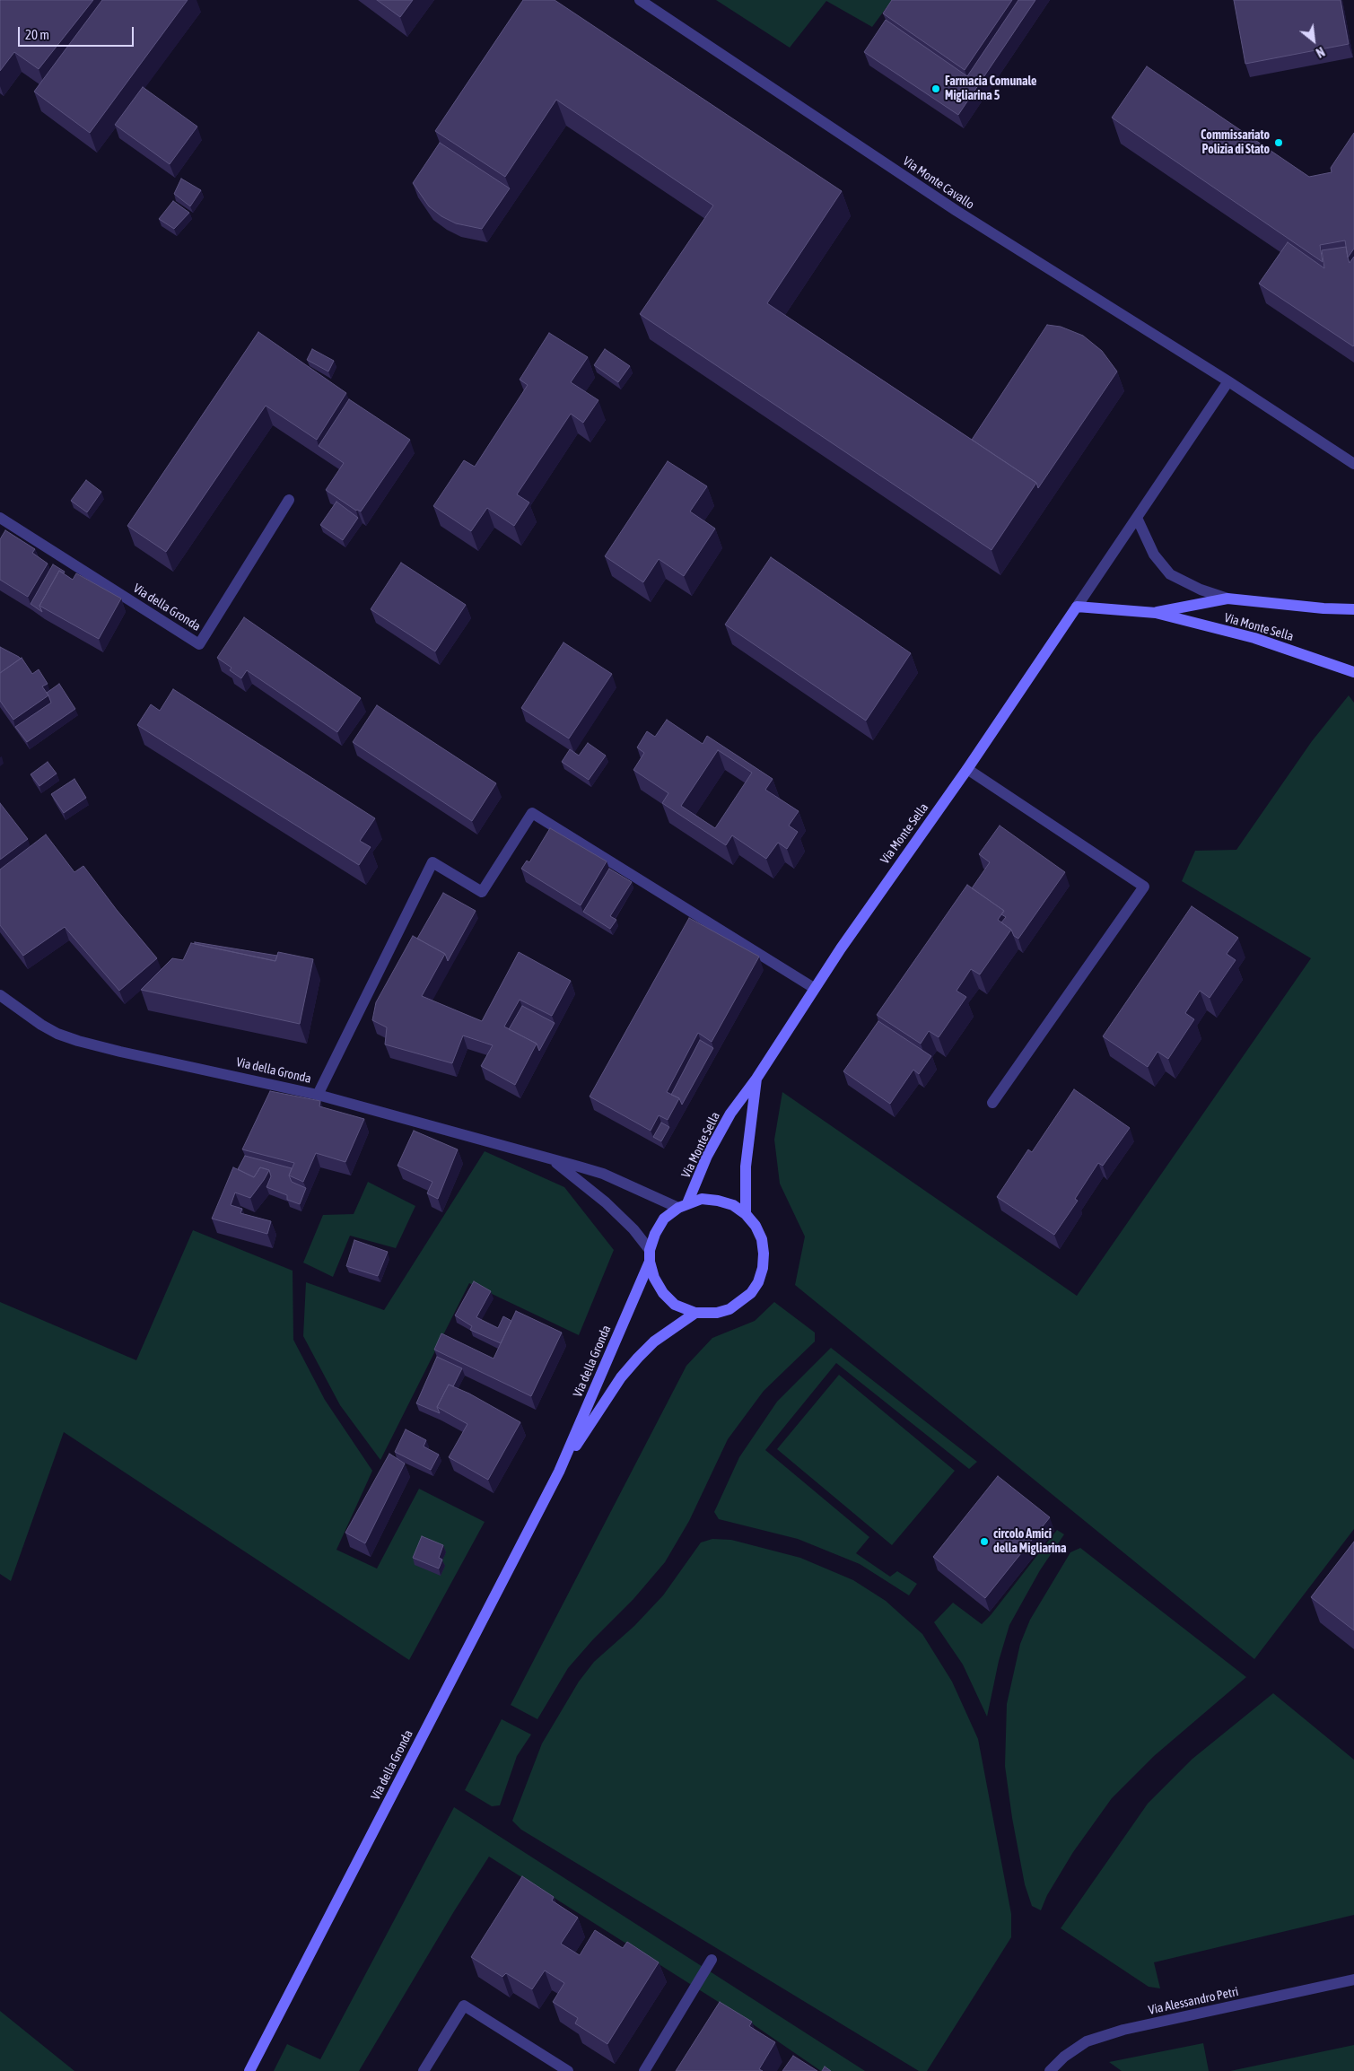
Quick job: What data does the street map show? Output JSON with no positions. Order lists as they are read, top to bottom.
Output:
{
  "streets": {
    "street": [
      "Via Monte Cavallo",
      "Via della Gronda",
      "Via Monte Sella",
      "Via Alessandro Petri"
    ]
  },
  "crossings": [
    ["Via Monte Cavallo", "Via Monte Sella"],
    ["Via della Gronda", "Via Monte Sella"]
  ],
  "places": ["Farmacia Comunale Migliarina 5", "Commissariato Polizia di Stato", "circolo Amici della Migliarina"],
  "scale_bar": "20 m",
  "north": "bottom right"
}
